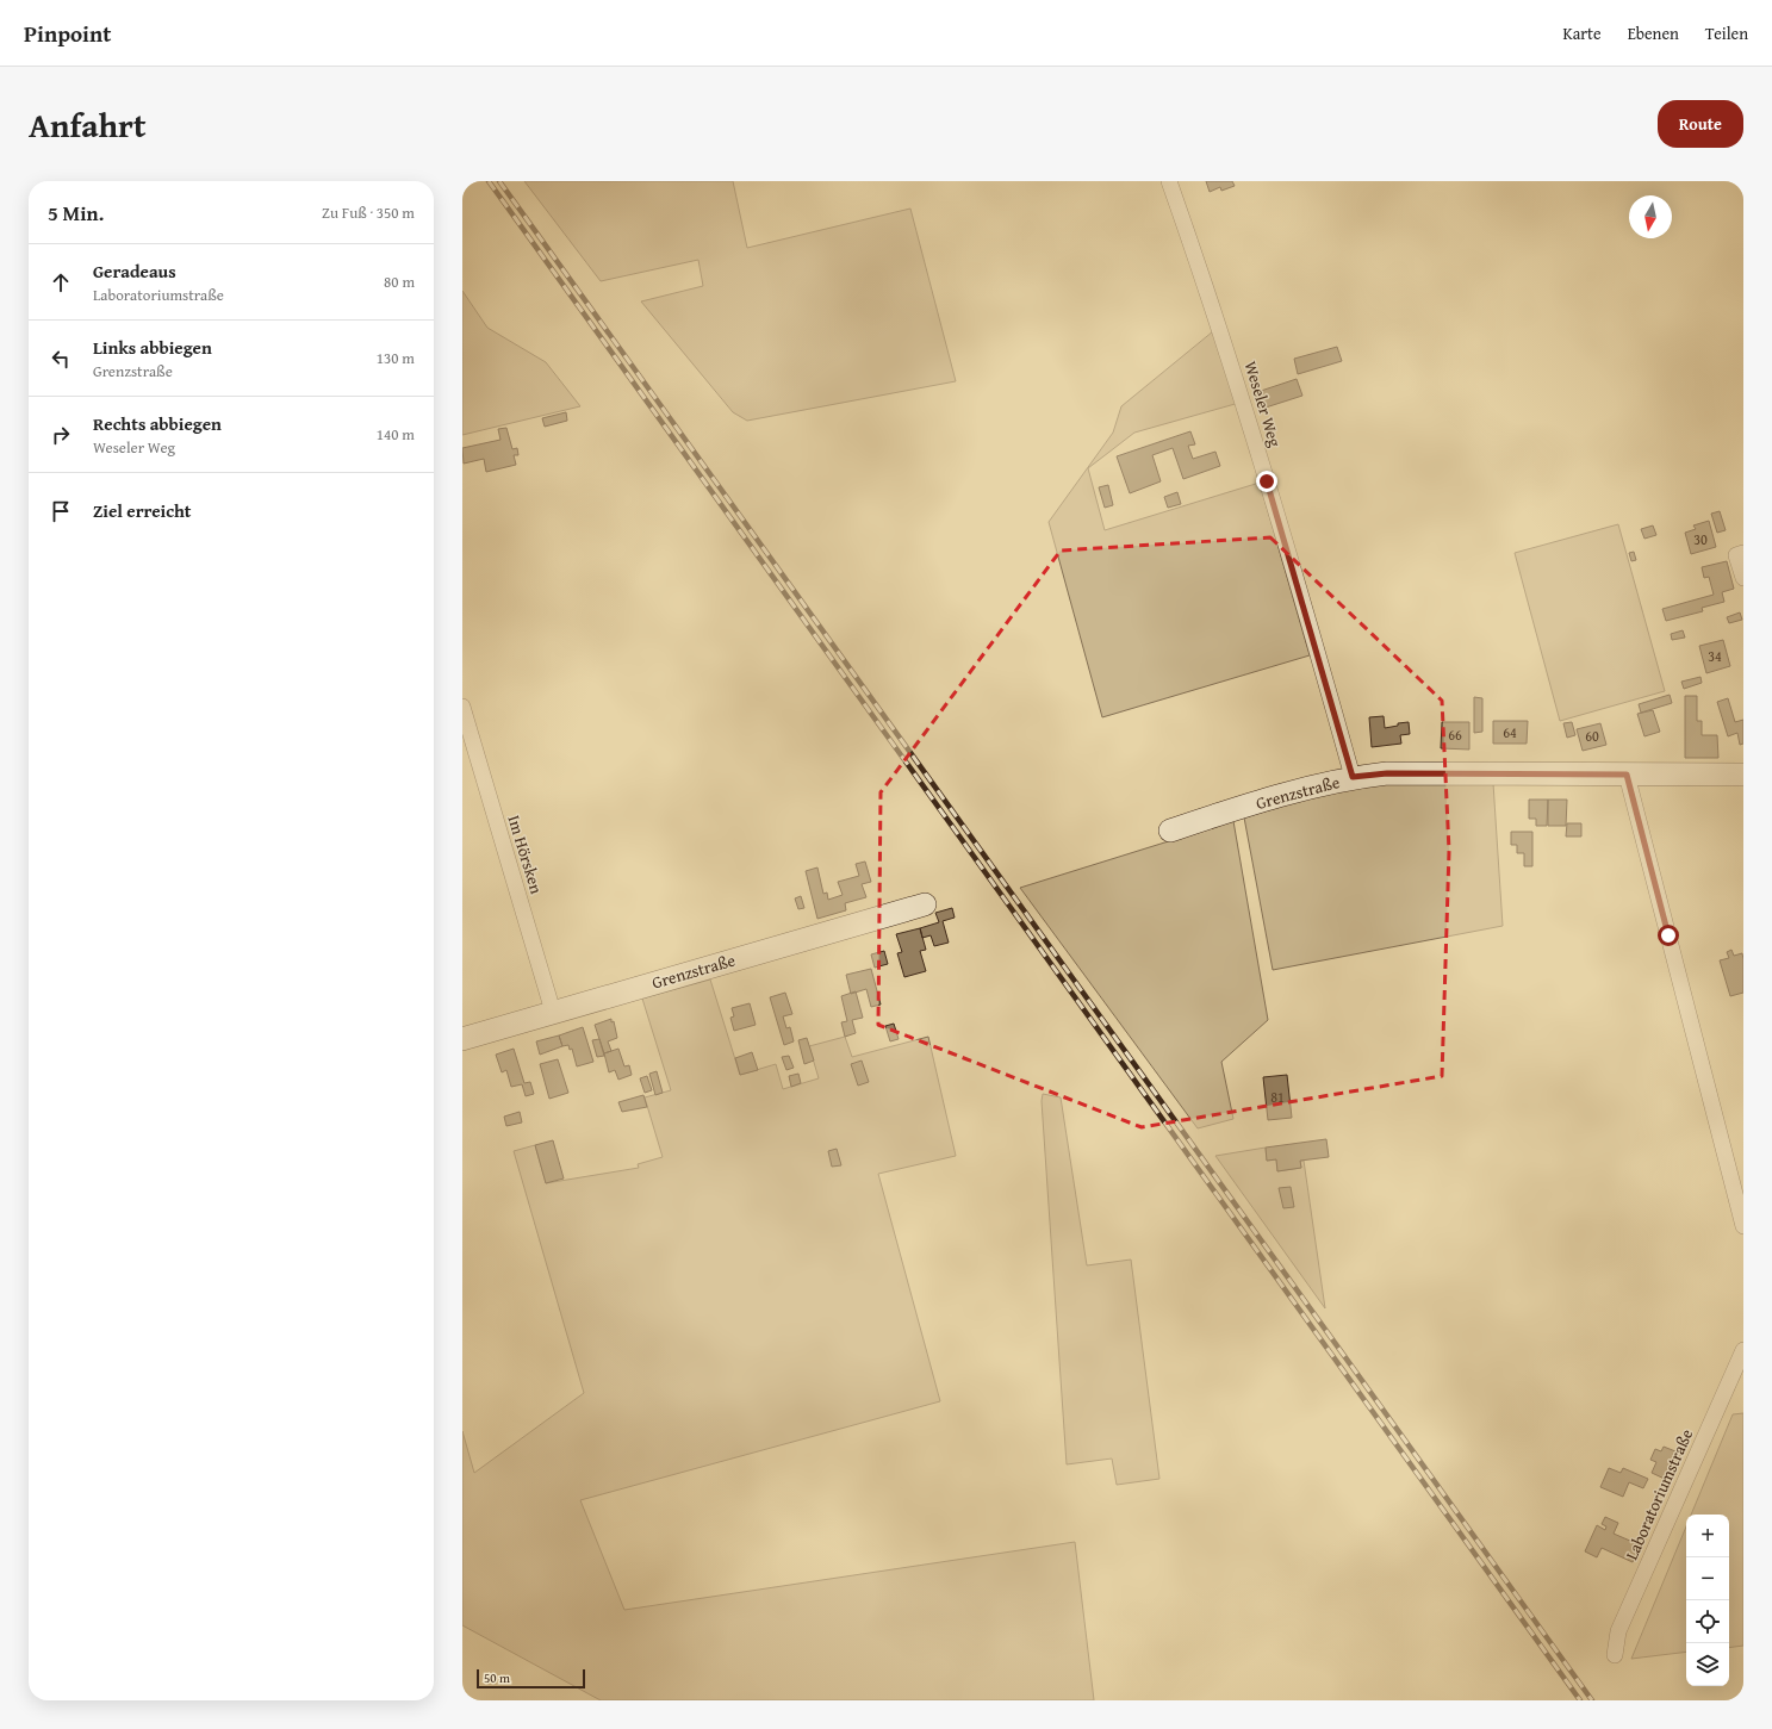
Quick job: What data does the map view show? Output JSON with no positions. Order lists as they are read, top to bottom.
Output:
{
  "streets": {
    "street": [
      "Weseler Weg",
      "Grenzstraße",
      "Im Hörsken",
      "Laboratoriumstraße"
    ]
  },
  "crossings": [
    ["Weseler Weg", "Grenzstraße"],
    ["Grenzstraße", "Im Hörsken"]
  ],
  "house_numbers": [
    "30",
    "34",
    "64",
    "66",
    "60",
    "81"
  ],
  "scale_bar": "50 m",
  "north": "bottom",
  "page": {
    "header": "Pinpoint",
    "nav": ["Karte", "Ebenen", "Teilen"],
    "title": "Anfahrt",
    "buttons": "Route",
    "heading": ["5 Min.", "Zu Fuß · 350 m"],
    "list": [
      ["Geradeaus", "Laboratoriumstraße", "80 m"],
      ["Links abbiegen", "Grenzstraße", "130 m"],
      ["Rechts abbiegen", "Weseler Weg", "140 m"],
      "Ziel erreicht"
    ],
    "map_buttons": ["+", "−"],
    "scale": "50 m"
  }
}
